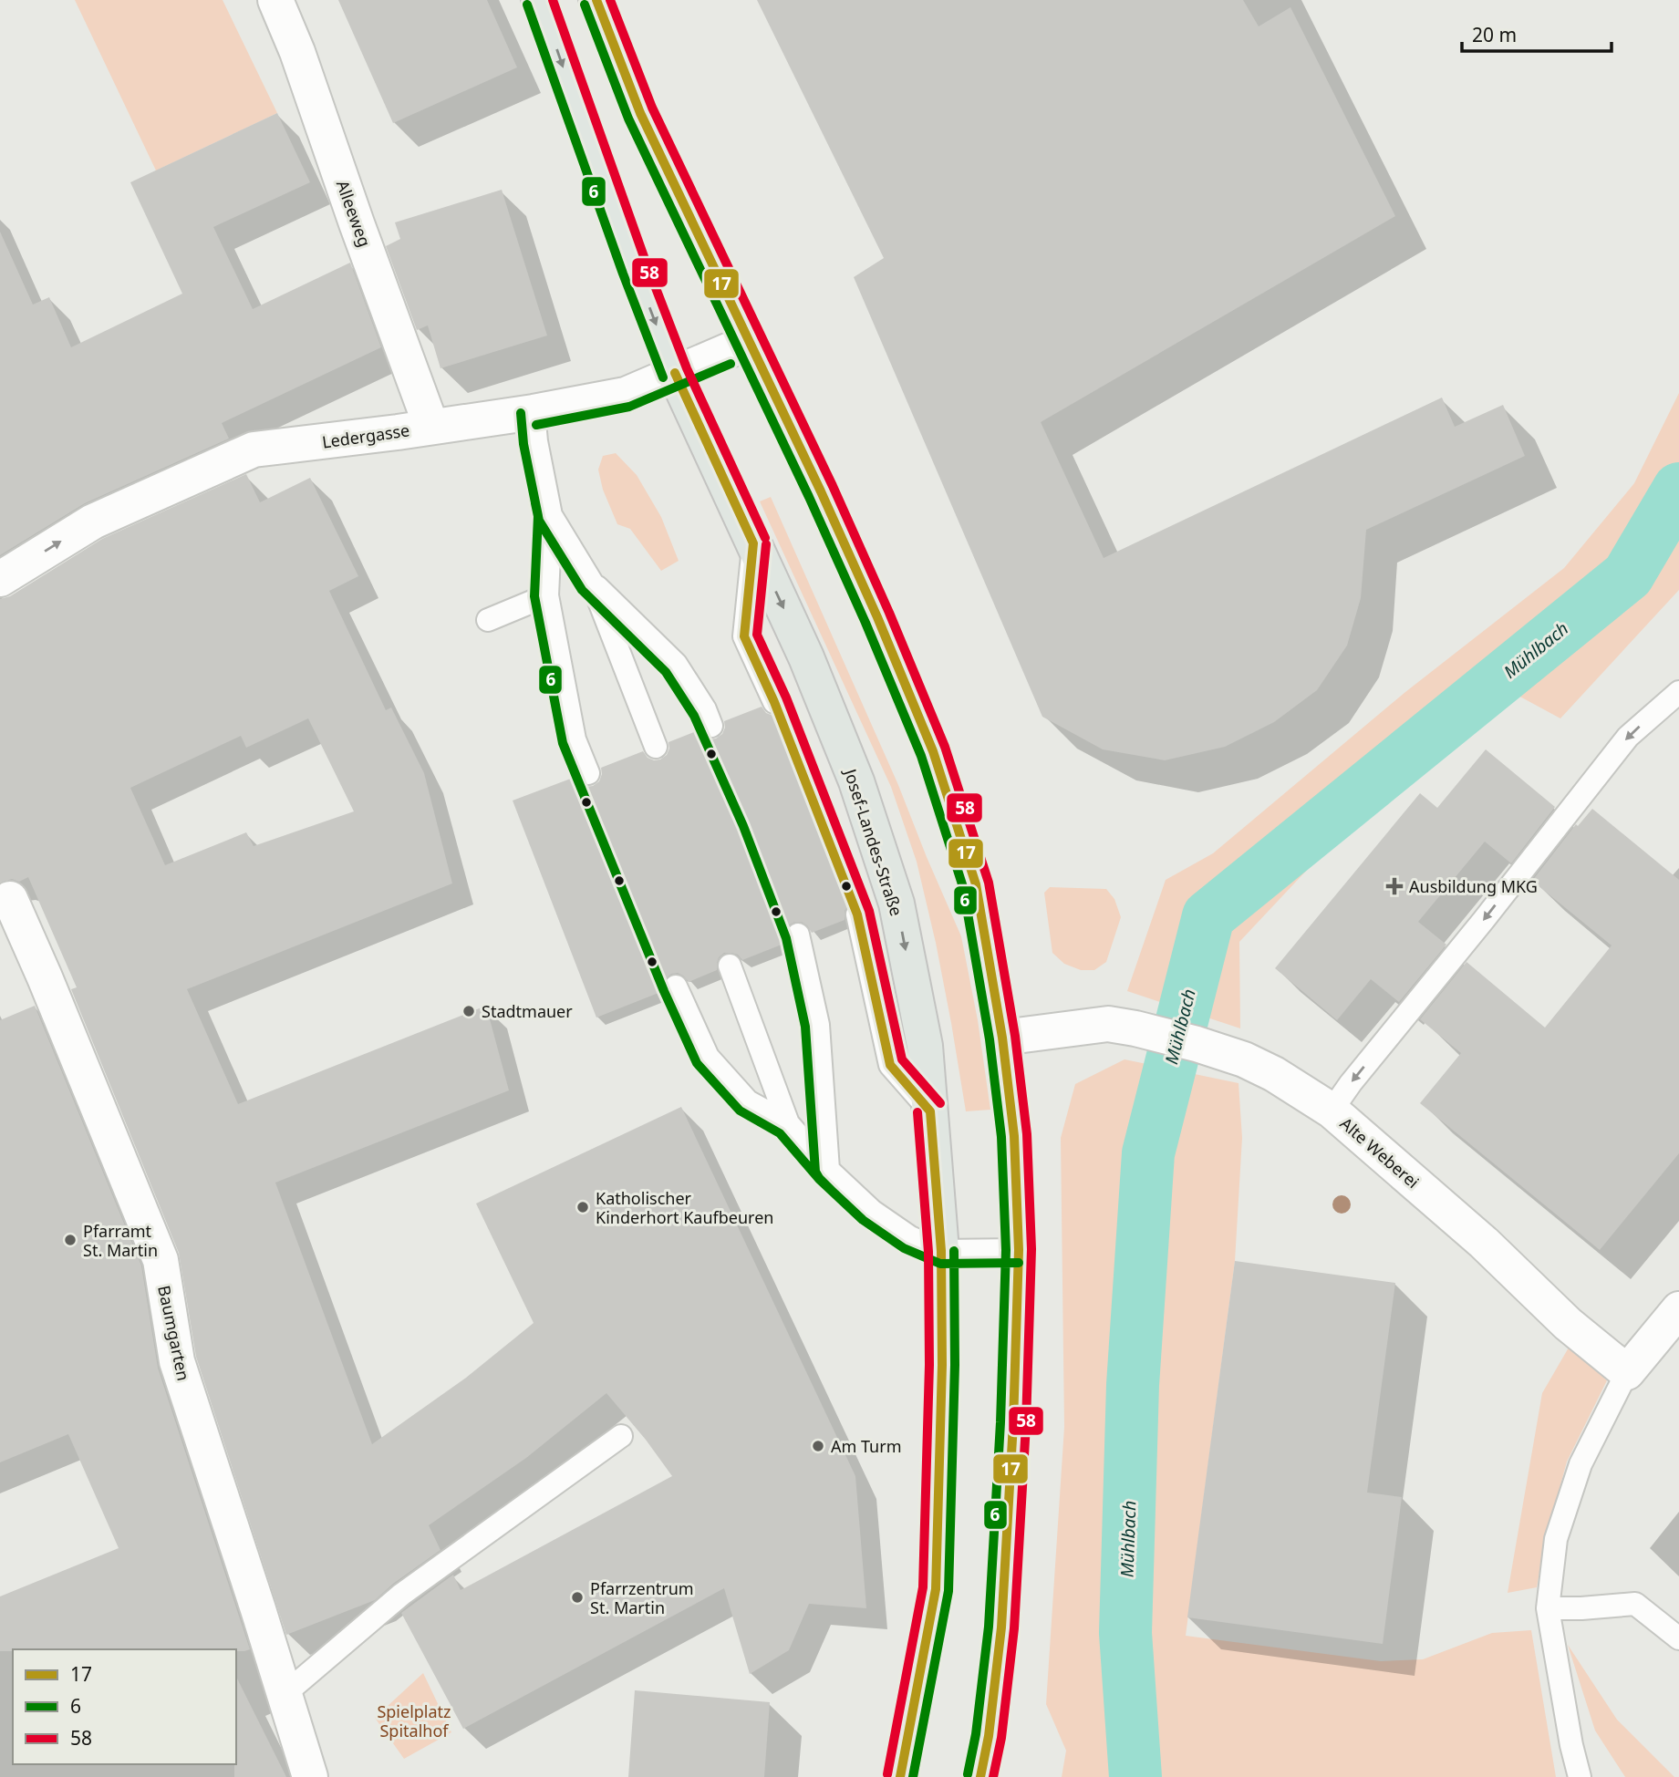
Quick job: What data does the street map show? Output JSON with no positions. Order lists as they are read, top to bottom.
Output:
{
  "streets": {
    "main road": ["Josef-Landes-Straße"],
    "street": [
      "Alleeweg",
      "Ledergasse",
      "Alte Weberei",
      "Baumgarten"
    ]
  },
  "crossings": [
    ["Alleeweg", "Ledergasse"],
    ["Ledergasse", "Josef-Landes-Straße"]
  ],
  "one_way": ["Ledergasse"],
  "water": ["Mühlbach"],
  "parks": ["Spielplatz Spitalhof"],
  "places": {
    "health": ["Ausbildung MKG"],
    "other": [
      "Stadtmauer",
      "Katholischer Kinderhort Kaufbeuren",
      "Pfarramt St. Martin",
      "Am Turm",
      "Pfarrzentrum St. Martin"
    ]
  },
  "lines": ["transit line 17", "transit line 58", "transit line 6"],
  "legend": ["17", "6", "58"],
  "scale_bar": "20 m"
}
